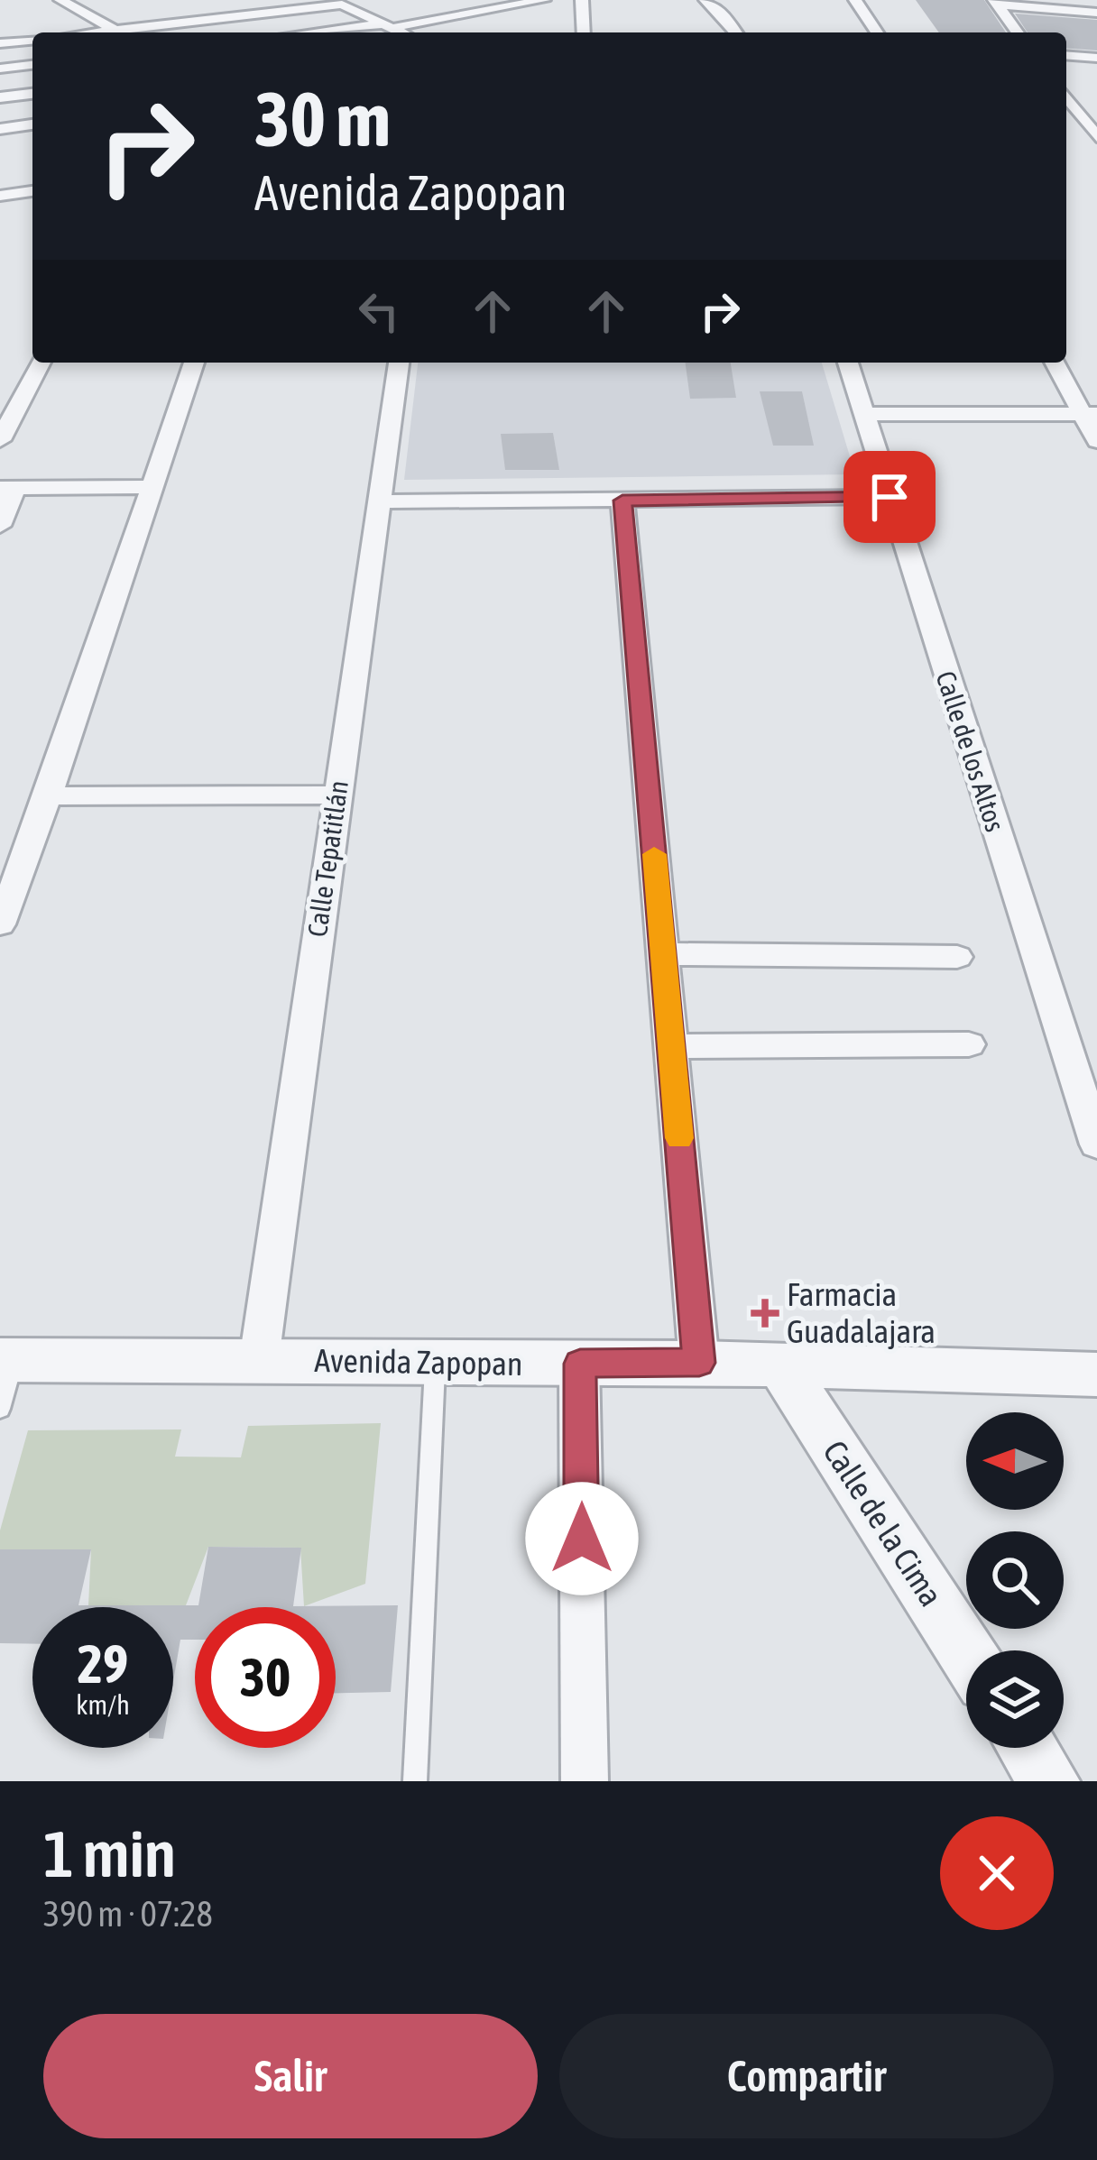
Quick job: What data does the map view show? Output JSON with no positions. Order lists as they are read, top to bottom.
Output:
{
  "streets": {
    "street": [
      "Calle de los Altos",
      "Calle Tepatitlán",
      "Avenida Zapopan",
      "Calle de la Cima"
    ]
  },
  "crossings": [
    ["Calle Tepatitlán", "Avenida Zapopan"],
    ["Avenida Zapopan", "Calle de la Cima"]
  ],
  "places": {
    "health": ["Farmacia Guadalajara"]
  },
  "north": "left",
  "page": {
    "turn": ["30 m", "Avenida Zapopan"],
    "speed": "29 km/h",
    "limit": "30",
    "heading": ["1 min", "390 m · 07:28"],
    "buttons": ["Salir", "Compartir"]
  }
}
